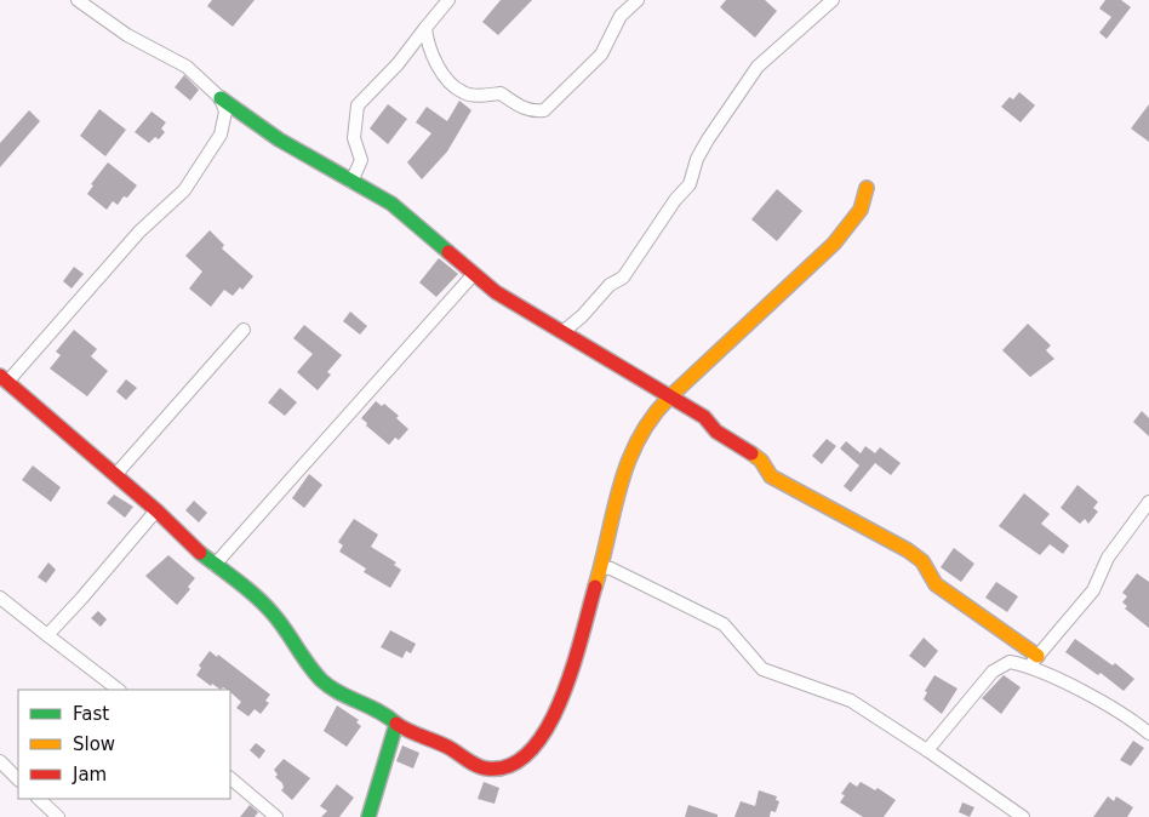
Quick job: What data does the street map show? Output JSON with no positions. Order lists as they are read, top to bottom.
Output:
{
  "legend": ["Fast", "Slow", "Jam"]
}
